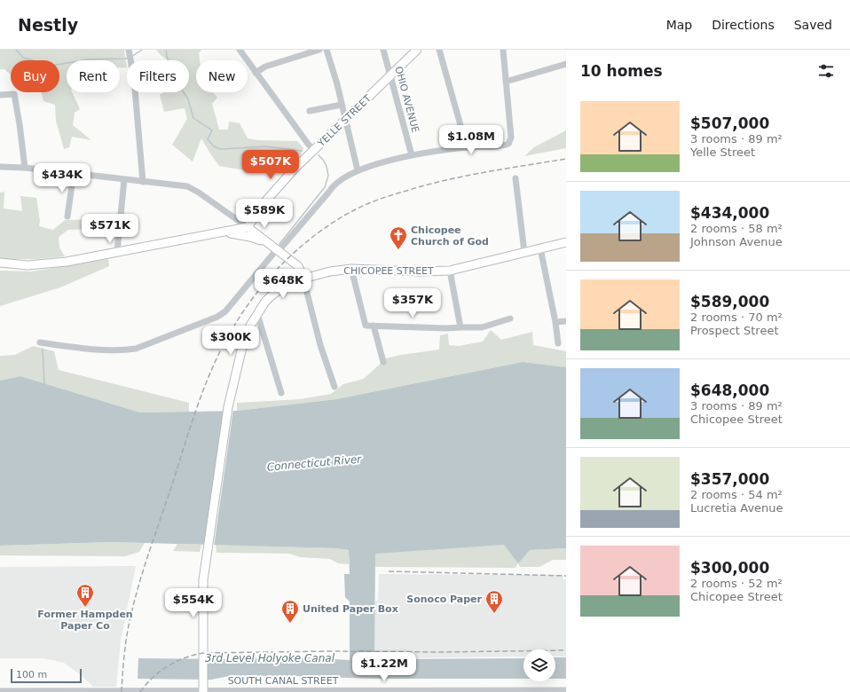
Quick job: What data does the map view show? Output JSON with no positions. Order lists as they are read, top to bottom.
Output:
{
  "streets": {
    "main road": ["YELLE STREET", "CHICOPEE STREET"],
    "street": ["OHIO AVENUE", "SOUTH CANAL STREET"]
  },
  "crossings": [
    ["OHIO AVENUE", "YELLE STREET"],
    ["CHICOPEE STREET", "SOUTH CANAL STREET"]
  ],
  "water": ["Connecticut River", "3rd Level Holyoke Canal"],
  "places": {
    "church": ["Chicopee Church of God"],
    "building": ["Former Hampden Paper Co", "Sonoco Paper", "United Paper Box"]
  },
  "scale_bar": "100 m",
  "page": {
    "header": "Nestly",
    "nav": ["Map", "Directions", "Saved"],
    "heading": "10 homes",
    "chip": [
      "Buy",
      "Rent",
      "Filters",
      "New"
    ],
    "list": [
      {
        "name": "$507,000",
        "note": "3 rooms · 89 m² · Yelle Street"
      },
      {
        "name": "$434,000",
        "note": "2 rooms · 58 m² · Johnson Avenue"
      },
      {
        "name": "$589,000",
        "note": "2 rooms · 70 m² · Prospect Street"
      },
      {
        "name": "$648,000",
        "note": "3 rooms · 89 m² · Chicopee Street"
      },
      {
        "name": "$357,000",
        "note": "2 rooms · 54 m² · Lucretia Avenue"
      },
      {
        "name": "$300,000",
        "note": "2 rooms · 52 m² · Chicopee Street"
      }
    ],
    "price": [
      "$1.08M",
      "$507K",
      "$434K",
      "$589K",
      "$571K",
      "$648K",
      "$357K",
      "$300K",
      "$554K",
      "$1.22M"
    ],
    "scale": "100 m"
  }
}
